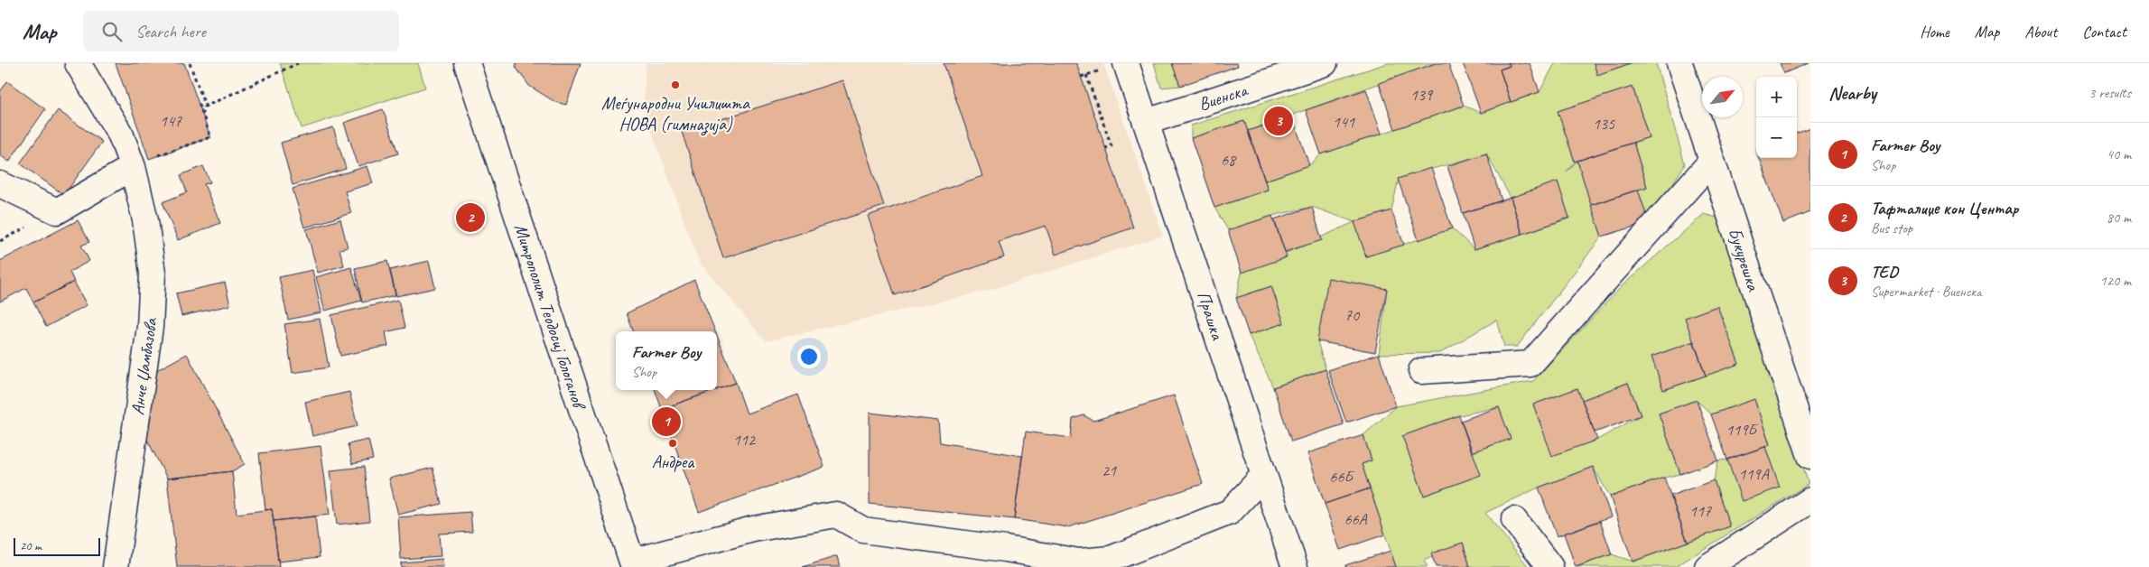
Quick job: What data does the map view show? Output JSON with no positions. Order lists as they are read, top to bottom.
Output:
{
  "streets": {
    "street": [
      "Виенска",
      "Букурешка",
      "Митрополит Теодосиј Гологанов",
      "Прашка",
      "Анче Џамбазова"
    ]
  },
  "crossings": [
    ["Виенска", "Прашка"]
  ],
  "places": ["Меѓународни Училишта НОВА (гимназија)", "Андреа"],
  "house_numbers": [
    "139",
    "147",
    "141",
    "135",
    "68",
    "70",
    "119Б",
    "112",
    "21",
    "119А",
    "66Б",
    "117",
    "66А"
  ],
  "scale_bar": "20 m",
  "north": "top right",
  "page": {
    "header": "Map",
    "search": "Search here",
    "nav": [
      "Home",
      "Map",
      "About",
      "Contact"
    ],
    "heading": ["Nearby", "3 results"],
    "map_buttons": ["+", "−"],
    "pins": ["3", "2", "1"],
    "list": [
      {
        "mark": "1",
        "name": "Farmer Boy",
        "note": "Shop",
        "value": "40 m"
      },
      {
        "mark": "2",
        "name": "Тафталиџе кон Центар",
        "note": "Bus stop",
        "value": "80 m"
      },
      {
        "mark": "3",
        "name": "TED",
        "note": "Supermarket · Виенска",
        "value": "120 m"
      }
    ],
    "popup": ["Farmer Boy", "Shop"],
    "scale": "20 m"
  }
}
